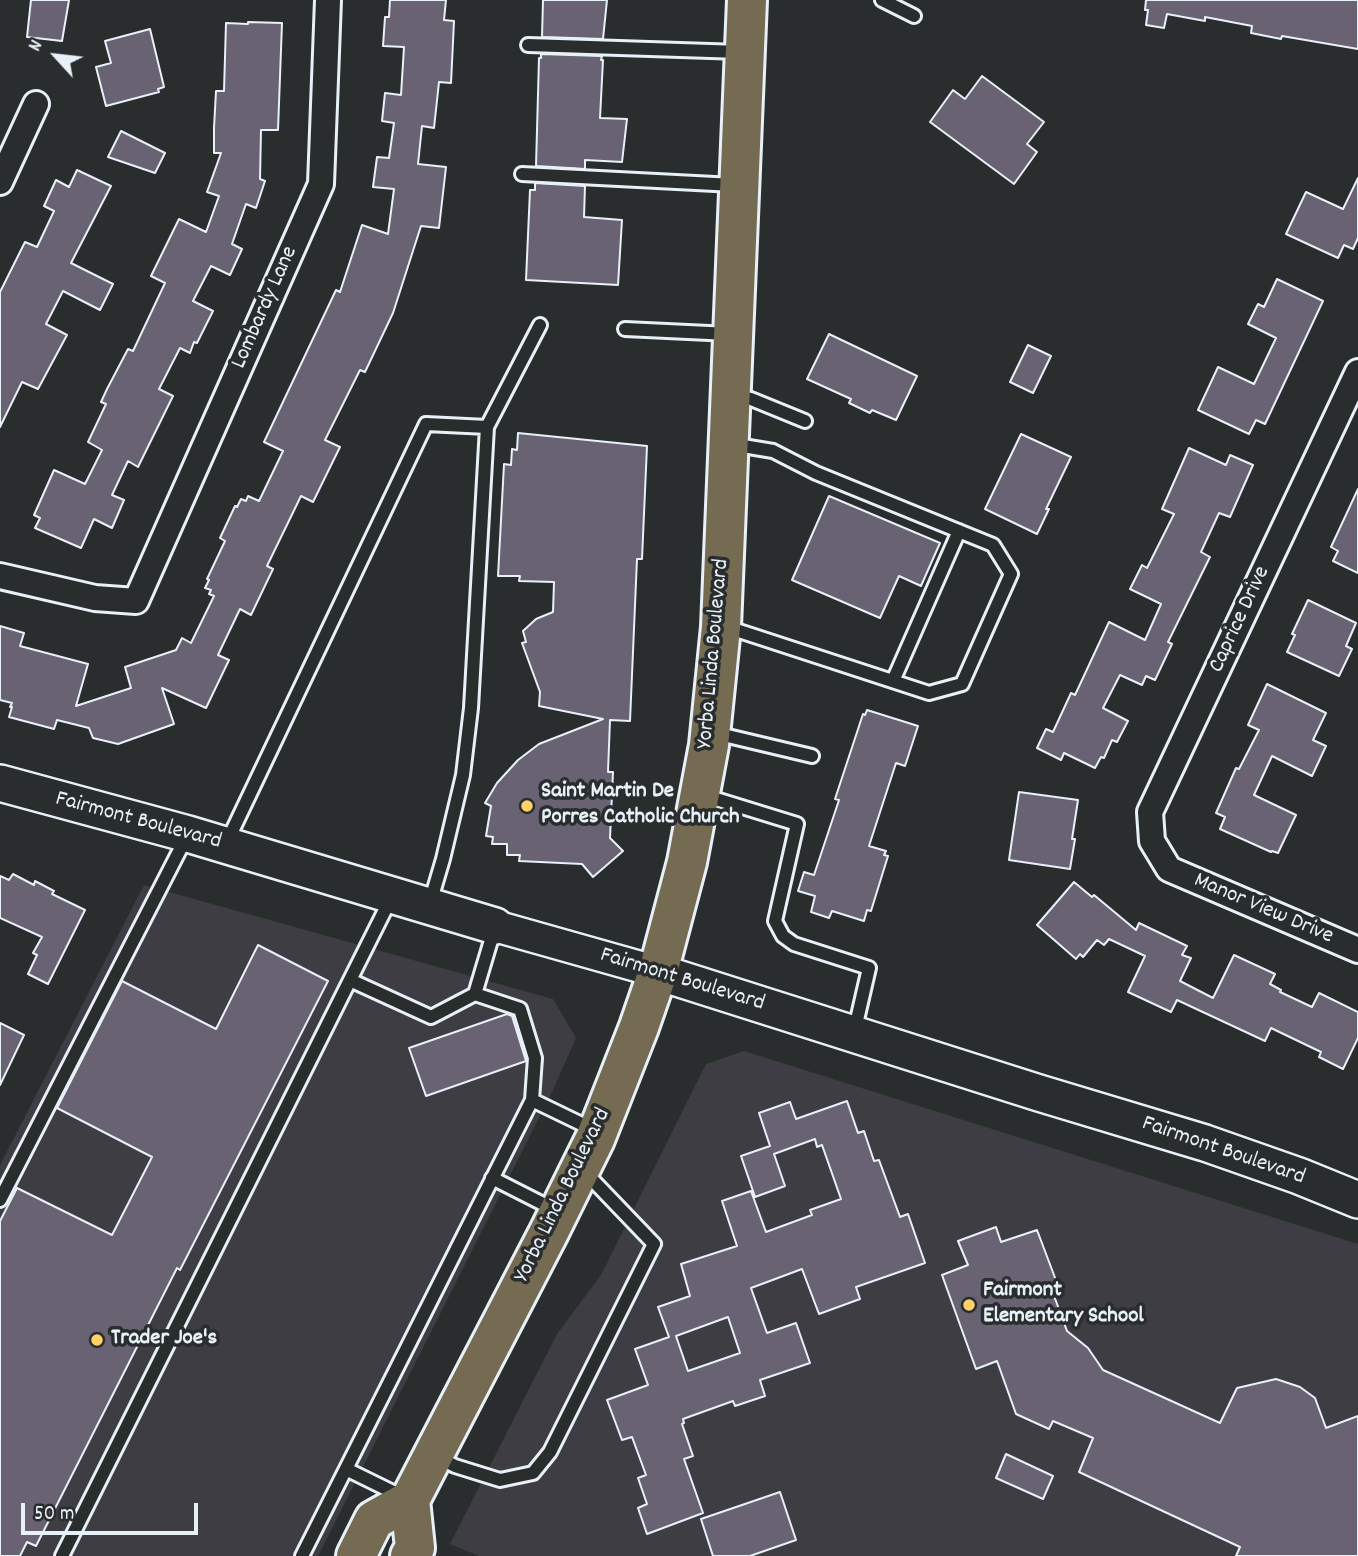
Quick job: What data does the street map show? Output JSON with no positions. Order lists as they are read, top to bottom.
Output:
{
  "streets": {
    "main road": ["Yorba Linda Boulevard", "Fairmont Boulevard"],
    "street": ["Lombardy Lane", "Caprice Drive", "Manor View Drive"]
  },
  "crossings": [
    ["Caprice Drive", "Manor View Drive"],
    ["Yorba Linda Boulevard", "Fairmont Boulevard"]
  ],
  "places": ["Saint Martin De Porres Catholic Church", "Fairmont Elementary School", "Trader Joe's"],
  "scale_bar": "50 m",
  "north": "top left"
}
